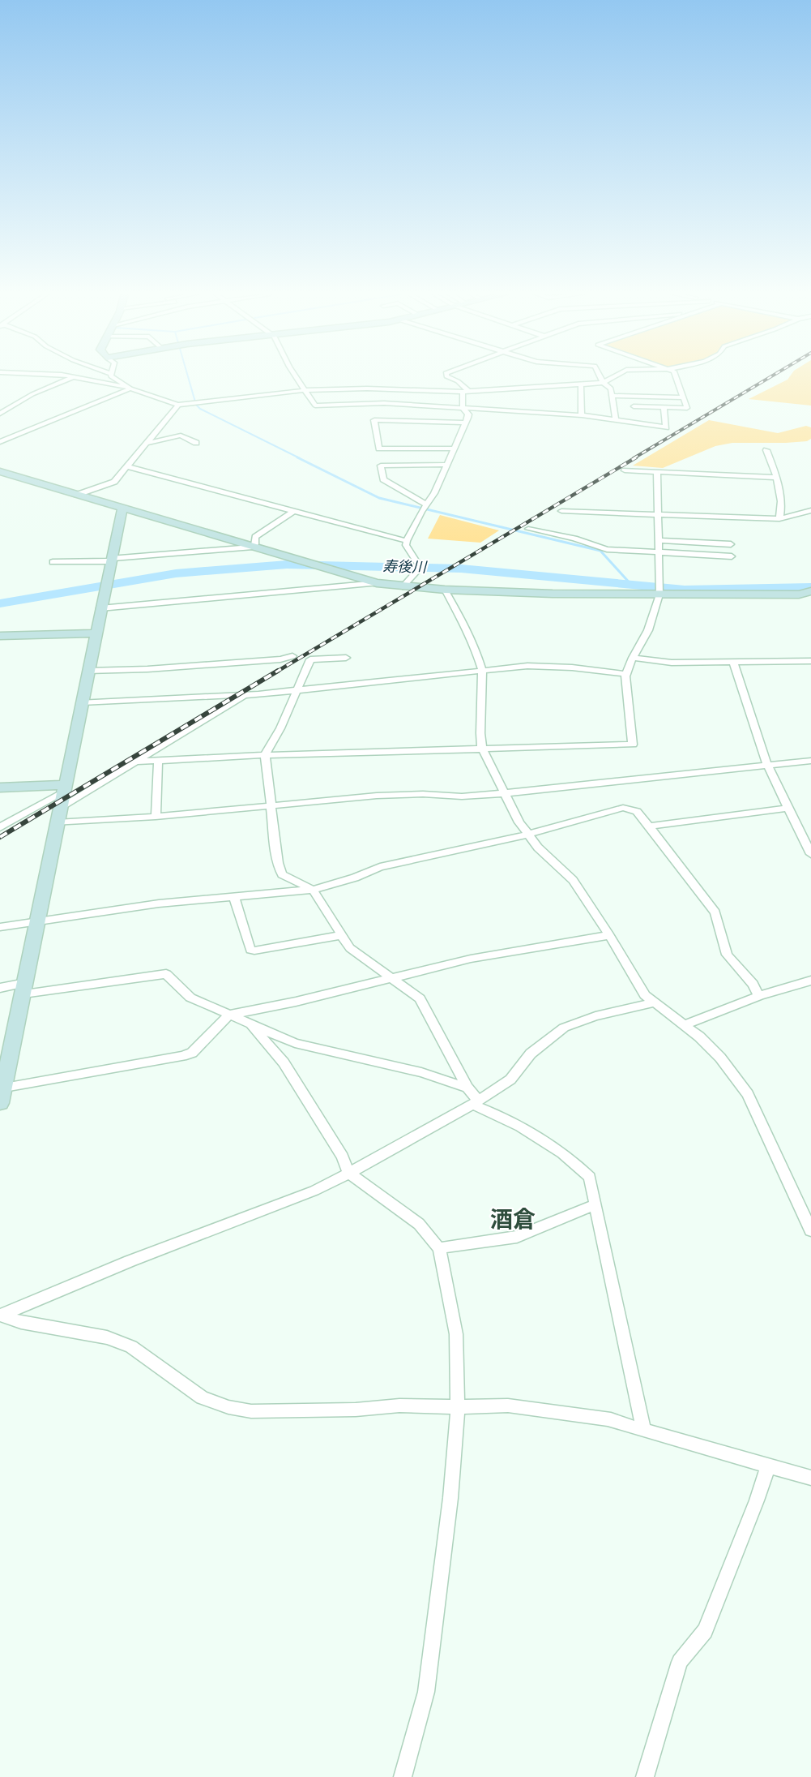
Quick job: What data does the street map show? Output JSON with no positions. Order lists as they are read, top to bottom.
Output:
{
  "districts": ["酒倉"],
  "water": ["寿後川"]
}
